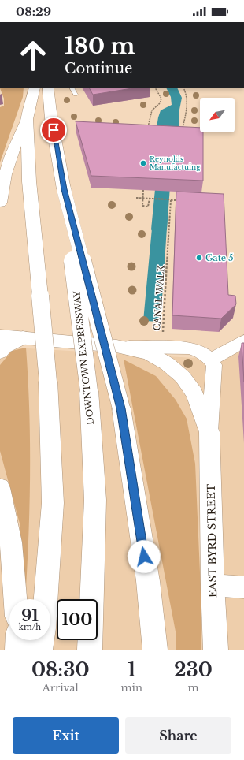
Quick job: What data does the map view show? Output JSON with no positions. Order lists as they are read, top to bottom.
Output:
{
  "streets": {
    "main road": ["DOWNTOWN EXPRESSWAY", "EAST BYRD STREET"],
    "path": ["CANAL WALK"]
  },
  "places": ["Reynolds Manufactuing", "Gate 5"],
  "north": "bottom left",
  "page": {
    "status": "08:29",
    "turn": ["180 m", "Continue"],
    "speed": "91 km/h",
    "limit": "100",
    "eta": [
      "08:30",
      "Arrival",
      "1",
      "min",
      "230",
      "m"
    ],
    "buttons": ["Exit", "Share"]
  }
}
